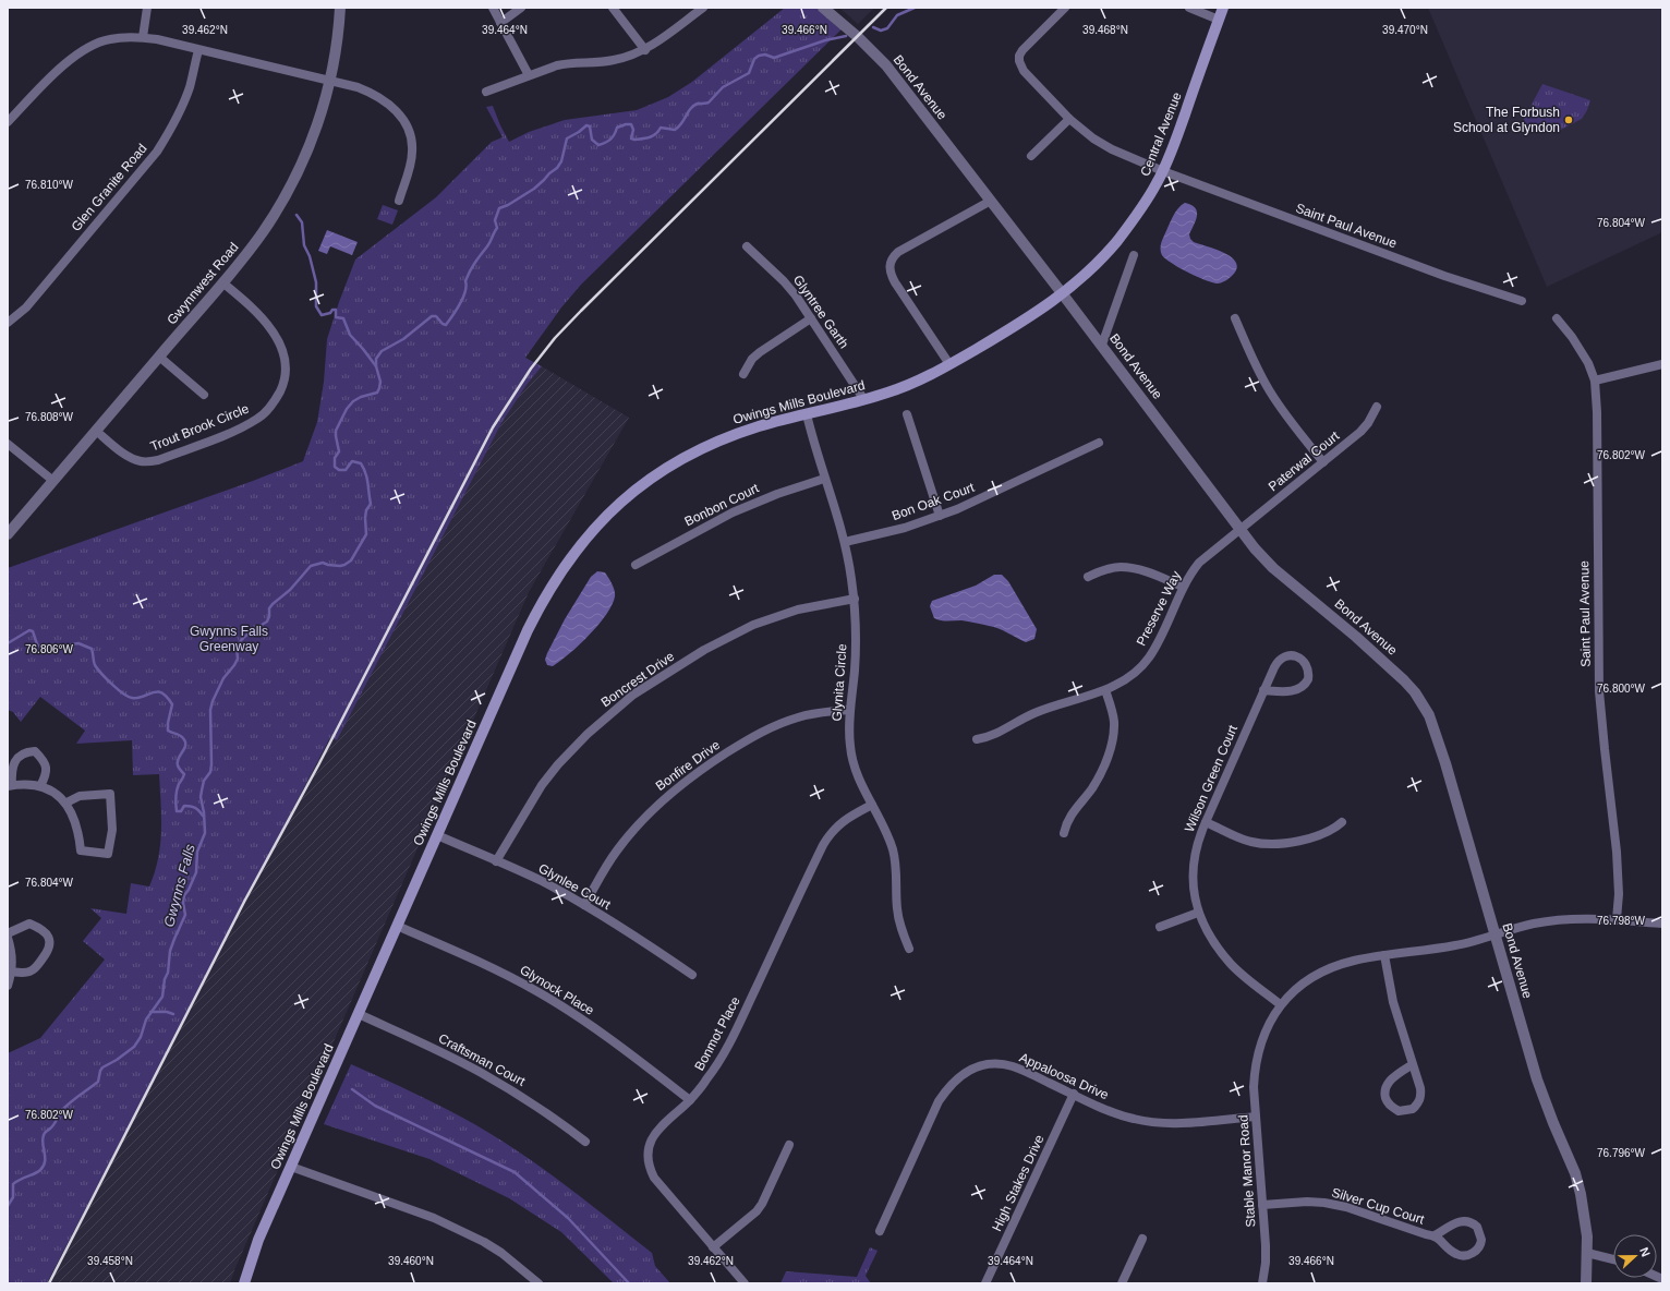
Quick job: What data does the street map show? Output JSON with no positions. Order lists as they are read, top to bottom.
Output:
{
  "streets": {
    "main road": ["Central Avenue", "Owings Mills Boulevard"],
    "street": [
      "Bond Avenue",
      "Glen Granite Road",
      "Saint Paul Avenue",
      "Gwynnwest Road",
      "Glyntree Garth",
      "Trout Brook Circle",
      "Paterwal Court",
      "Bon Oak Court",
      "Bonbon Court",
      "Preserve Way",
      "Boncrest Drive",
      "Glynita Circle",
      "Bonfire Drive",
      "Wilson Green Court",
      "Glynlee Court",
      "Glynock Place",
      "Bonmot Place",
      "Craftsman Court",
      "Appaloosa Drive",
      "Stable Manor Road",
      "High Stakes Drive",
      "Silver Cup Court"
    ]
  },
  "crossings": [
    ["Bond Avenue", "Central Avenue"],
    ["Bond Avenue", "Owings Mills Boulevard"],
    ["Bond Avenue", "Paterwal Court"],
    ["Bond Avenue", "Preserve Way"],
    ["Bond Avenue", "Stable Manor Road"],
    ["Central Avenue", "Saint Paul Avenue"],
    ["Central Avenue", "Owings Mills Boulevard"],
    ["Saint Paul Avenue", "Stable Manor Road"],
    ["Gwynnwest Road", "Trout Brook Circle"],
    ["Glyntree Garth", "Owings Mills Boulevard"],
    ["Owings Mills Boulevard", "Glynita Circle"],
    ["Owings Mills Boulevard", "Glynlee Court"],
    ["Owings Mills Boulevard", "Glynock Place"],
    ["Owings Mills Boulevard", "Craftsman Court"],
    ["Paterwal Court", "Preserve Way"],
    ["Bon Oak Court", "Glynita Circle"],
    ["Bonbon Court", "Glynita Circle"],
    ["Boncrest Drive", "Glynita Circle"],
    ["Boncrest Drive", "Glynlee Court"],
    ["Glynita Circle", "Bonfire Drive"],
    ["Glynita Circle", "Bonmot Place"],
    ["Bonfire Drive", "Glynlee Court"],
    ["Wilson Green Court", "Stable Manor Road"],
    ["Glynock Place", "Bonmot Place"],
    ["Appaloosa Drive", "Stable Manor Road"],
    ["Appaloosa Drive", "High Stakes Drive"],
    ["Stable Manor Road", "Silver Cup Court"]
  ],
  "water": ["Gwynns Falls"],
  "parks": ["Gwynns Falls Greenway"],
  "places": ["The Forbush School at Glyndon"],
  "north": "right",
  "coordinates": [
    "39.462°N",
    "39.464°N",
    "39.466°N",
    "39.468°N",
    "39.470°N",
    "76.810°W",
    "76.804°W",
    "76.808°W",
    "76.802°W",
    "76.806°W",
    "76.800°W",
    "76.798°W",
    "76.796°W",
    "39.458°N",
    "39.460°N"
  ]
}
